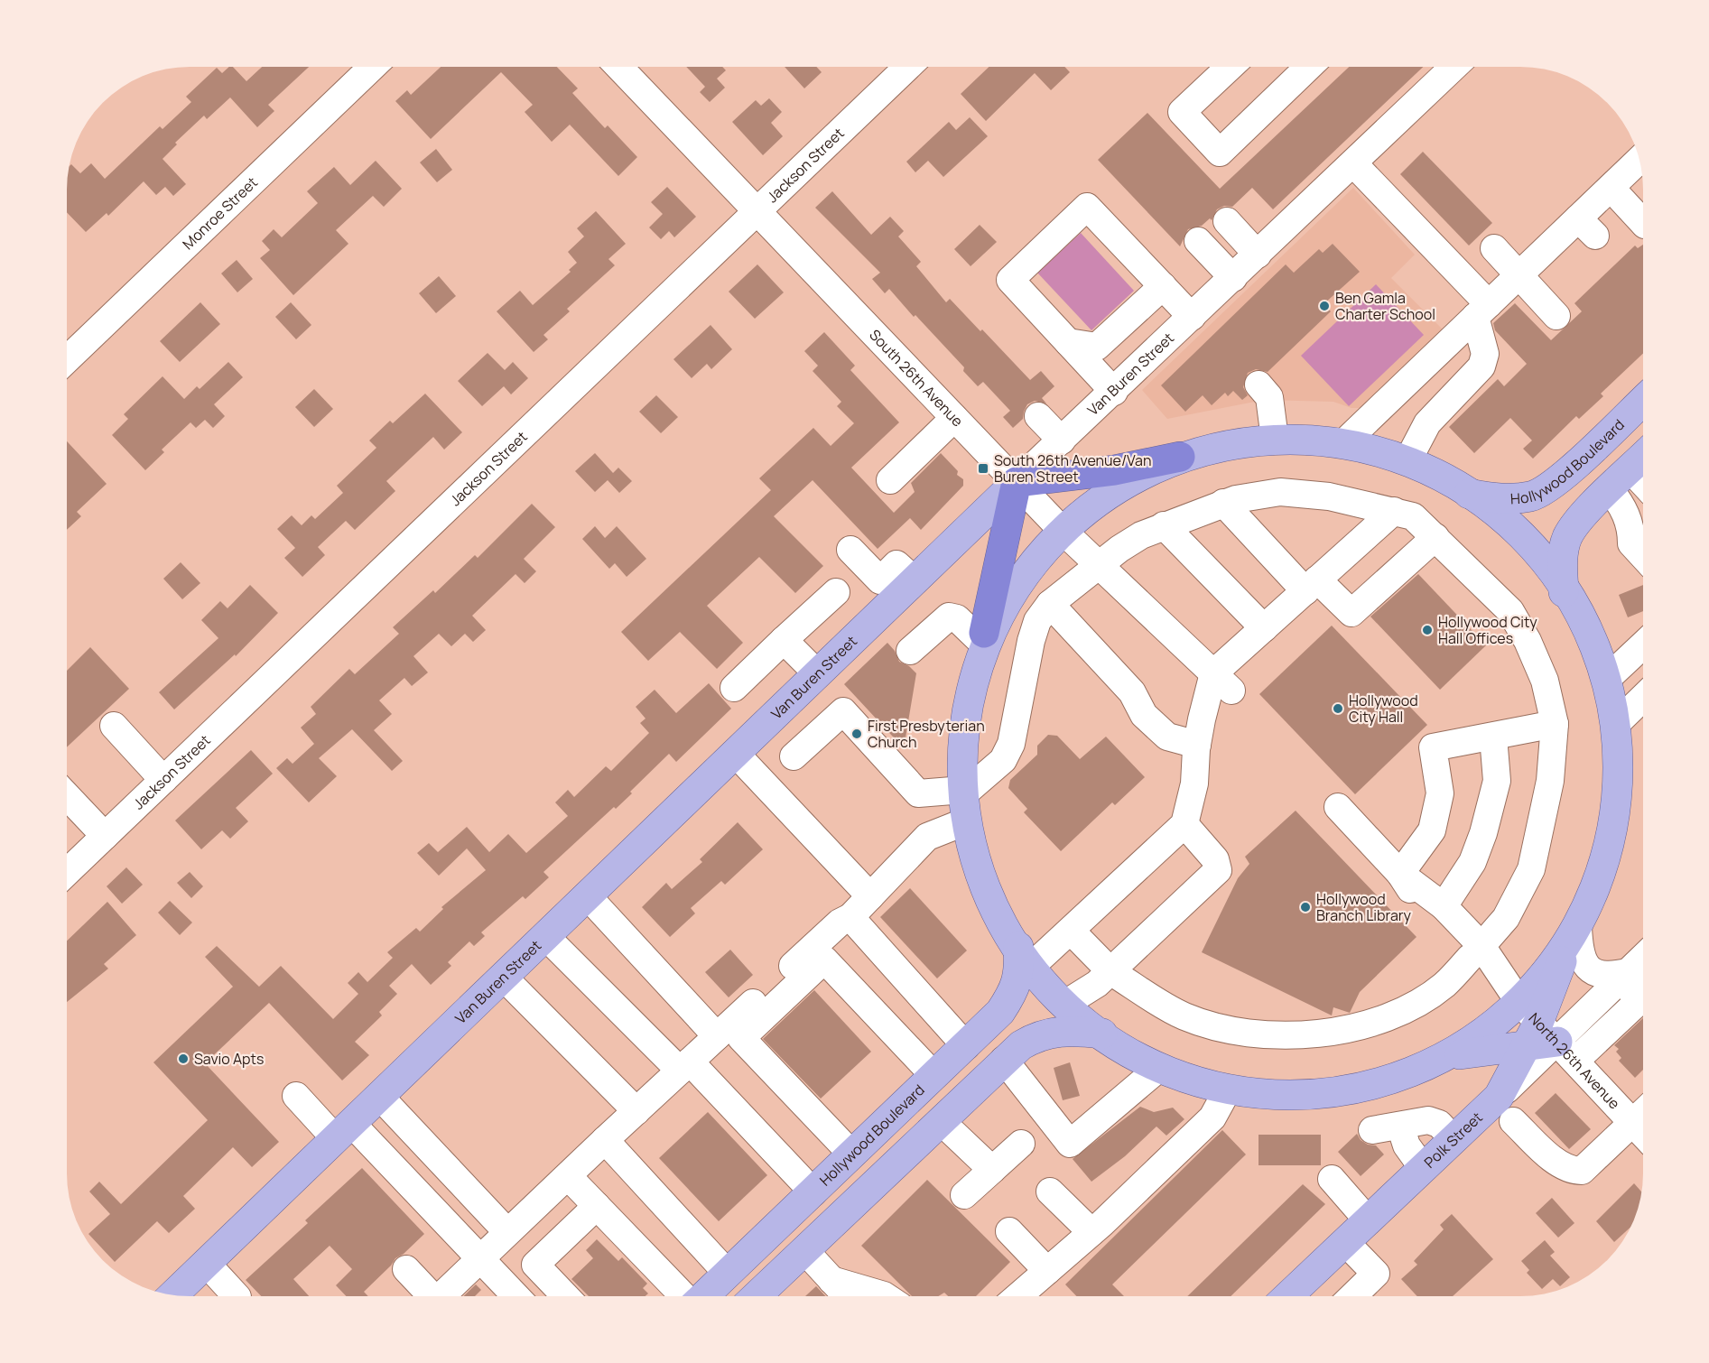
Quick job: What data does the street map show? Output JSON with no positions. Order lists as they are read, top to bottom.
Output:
{
  "streets": {
    "main road": ["Van Buren Street", "Hollywood Boulevard", "Polk Street"],
    "street": [
      "Jackson Street",
      "Monroe Street",
      "South 26th Avenue",
      "North 26th Avenue"
    ]
  },
  "crossings": [
    ["Jackson Street", "South 26th Avenue"],
    ["Van Buren Street", "South 26th Avenue"],
    ["North 26th Avenue", "Polk Street"]
  ],
  "places": {
    "other": [
      "Ben Gamla Charter School",
      "Hollywood City Hall Offices",
      "Hollywood City Hall",
      "First Presbyterian Church",
      "Hollywood Branch Library",
      "Savio Apts"
    ],
    "transit": ["South 26th Avenue/Van Buren Street"]
  }
}
